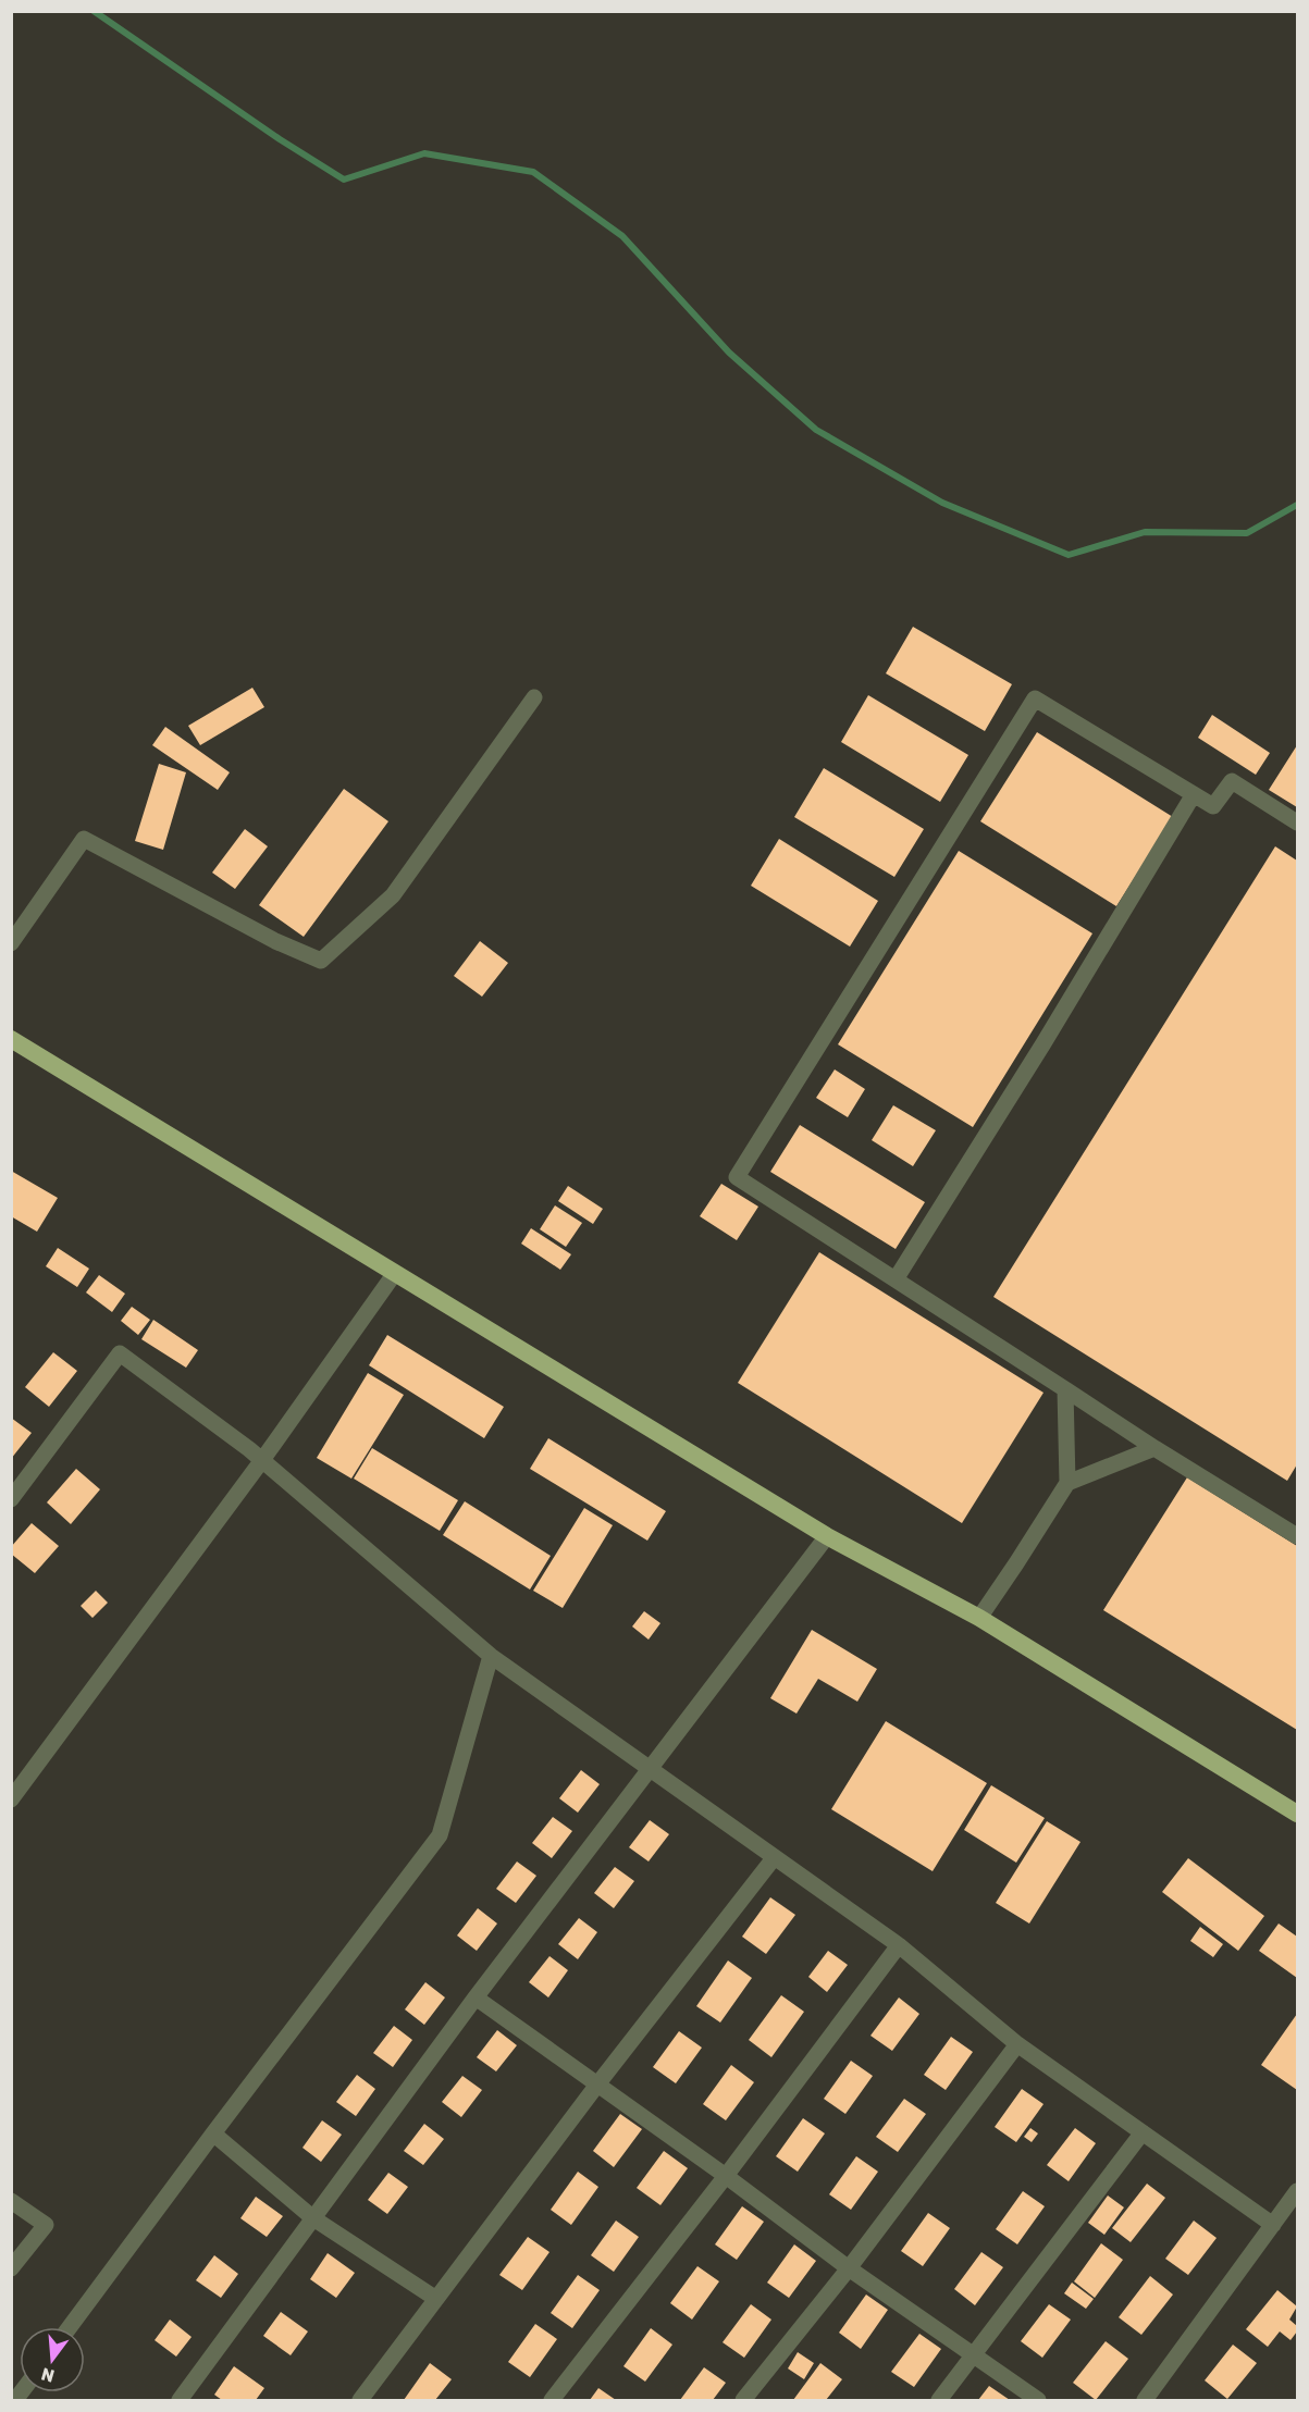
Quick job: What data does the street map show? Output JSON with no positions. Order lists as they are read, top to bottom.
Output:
{
  "north": "bottom"
}
